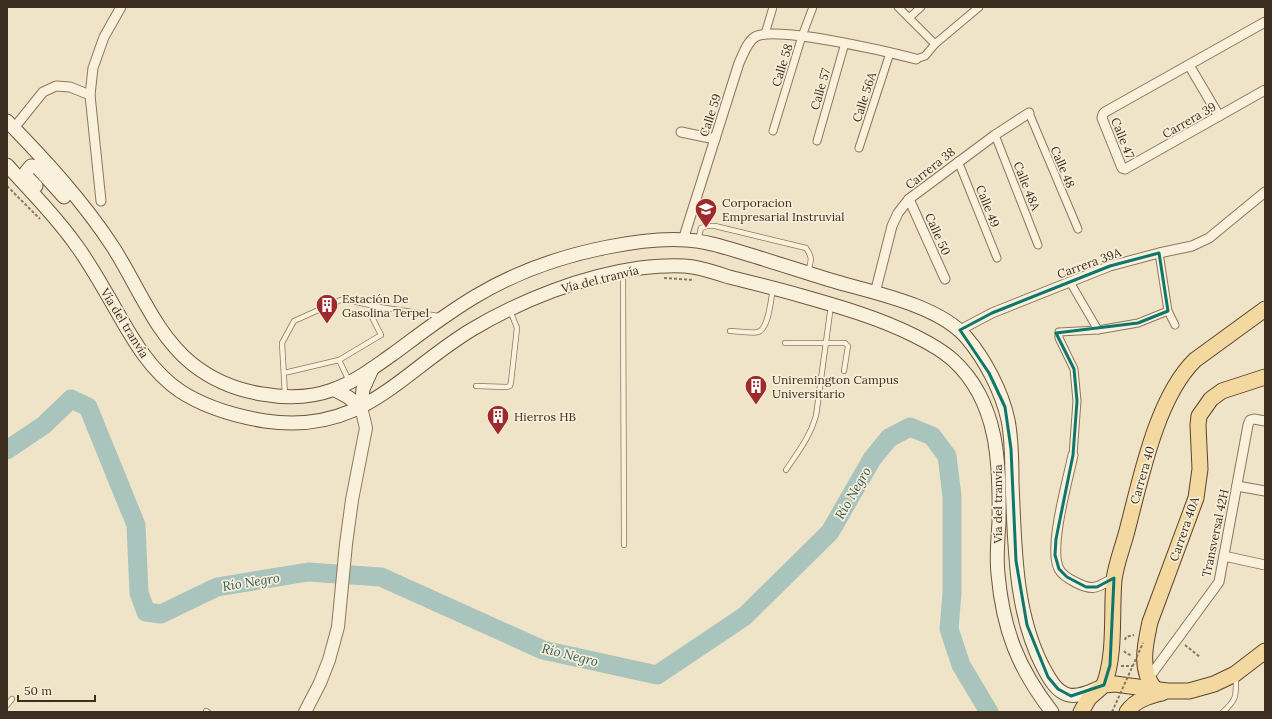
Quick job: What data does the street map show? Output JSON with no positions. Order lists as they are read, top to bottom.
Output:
{
  "streets": {
    "main road": ["Vía del tranvía", "Carrera 40", "Carrera 40A"],
    "street": [
      "Calle 58",
      "Calle 57",
      "Calle 56A",
      "Calle 59",
      "Carrera 39",
      "Calle 47",
      "Calle 48",
      "Carrera 38",
      "Calle 48A",
      "Calle 49",
      "Calle 50",
      "Carrera 39A",
      "Transversal 42H"
    ]
  },
  "crossings": [
    ["Calle 59", "Vía del tranvía"],
    ["Carrera 39", "Calle 47"],
    ["Calle 48", "Carrera 38"],
    ["Carrera 38", "Calle 48A"],
    ["Carrera 38", "Calle 49"],
    ["Carrera 38", "Calle 50"],
    ["Carrera 38", "Vía del tranvía"],
    ["Carrera 39A", "Vía del tranvía"],
    ["Vía del tranvía", "Carrera 40"],
    ["Carrera 40A", "Transversal 42H"]
  ],
  "water": ["Río Negro"],
  "places": {
    "school or university": ["Corporacion Empresarial Instruvial"],
    "building": ["Estación De Gasolina Terpel", "Uniremington Campus Universitario", "Hierros HB"]
  },
  "scale_bar": "50 m"
}
